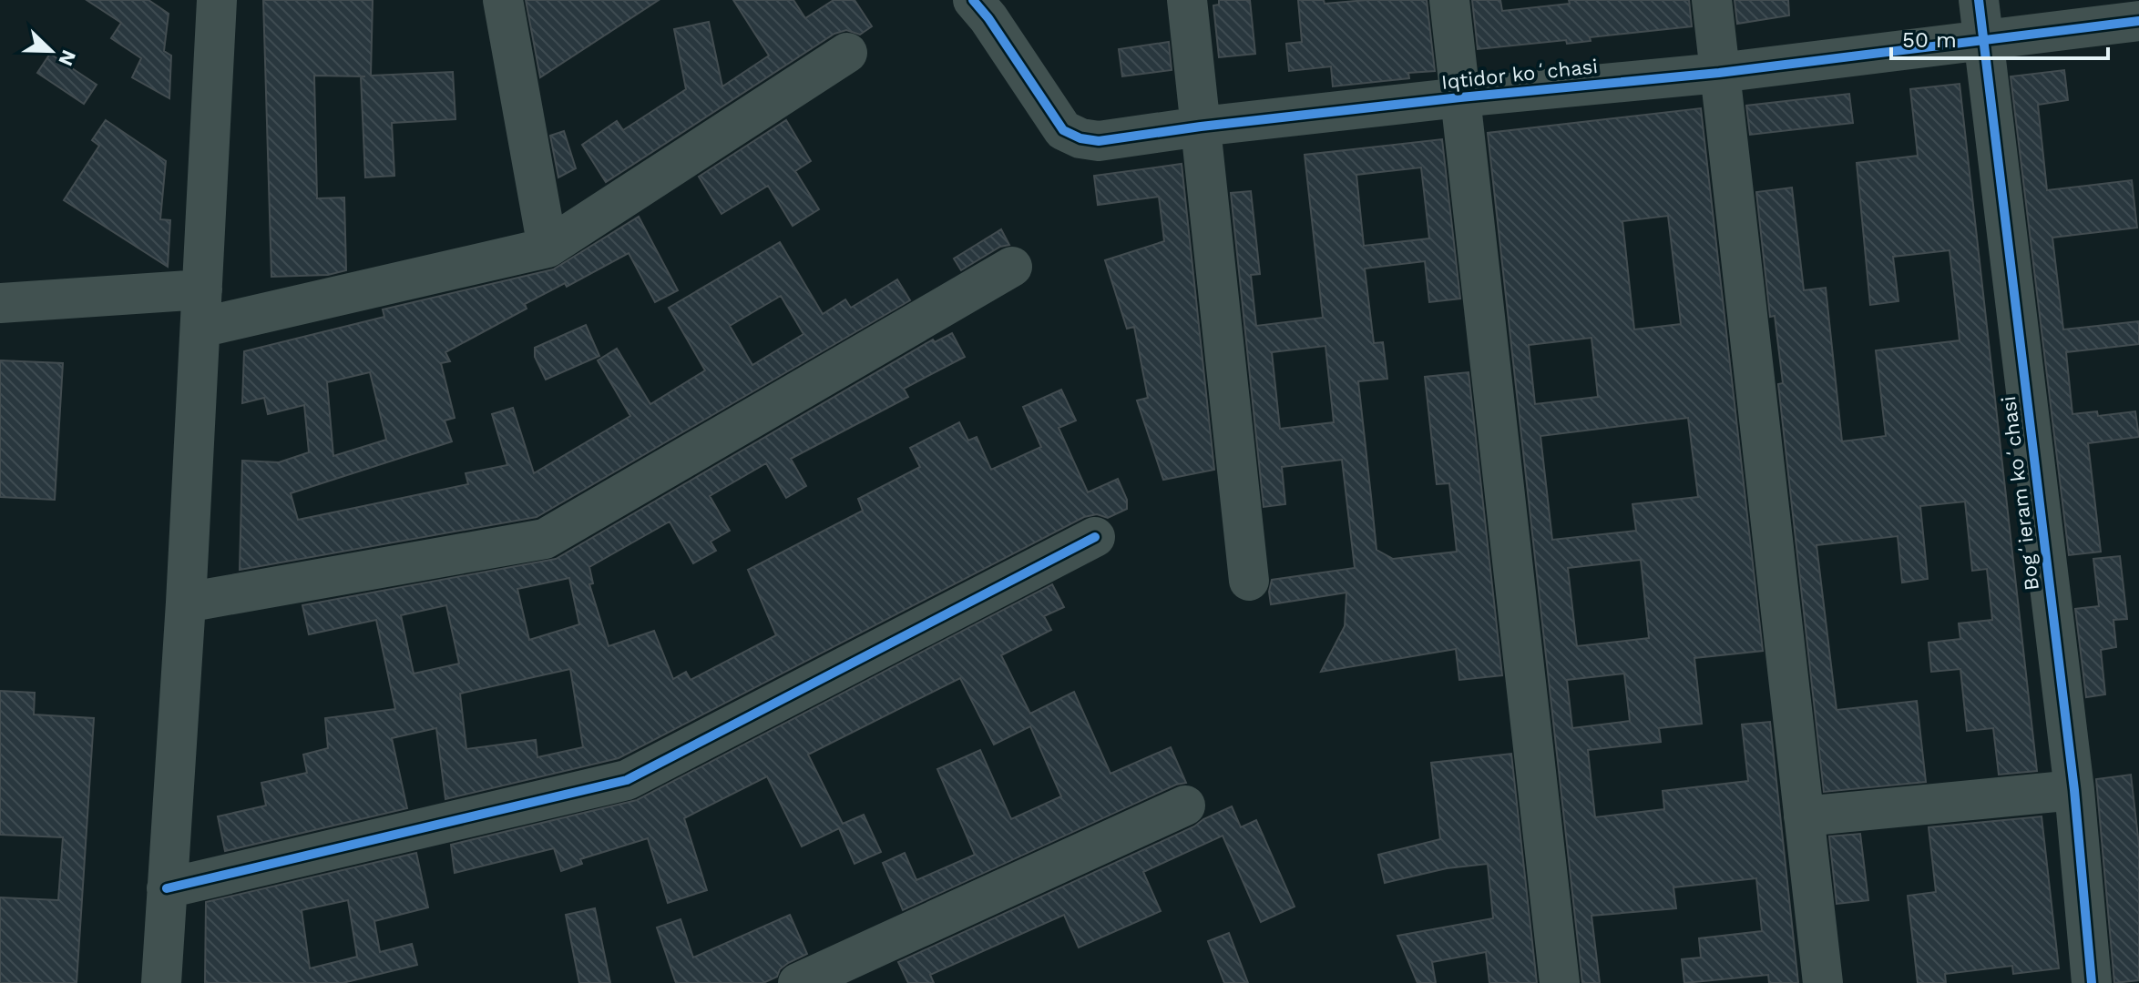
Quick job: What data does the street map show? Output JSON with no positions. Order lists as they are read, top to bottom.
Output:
{
  "streets": {
    "street": ["Iqtidor koʻchasi", "Bogʻieram koʻchasi"]
  },
  "crossings": [
    ["Iqtidor koʻchasi", "Bogʻieram koʻchasi"]
  ],
  "scale_bar": "50 m",
  "north": "bottom right"
}
